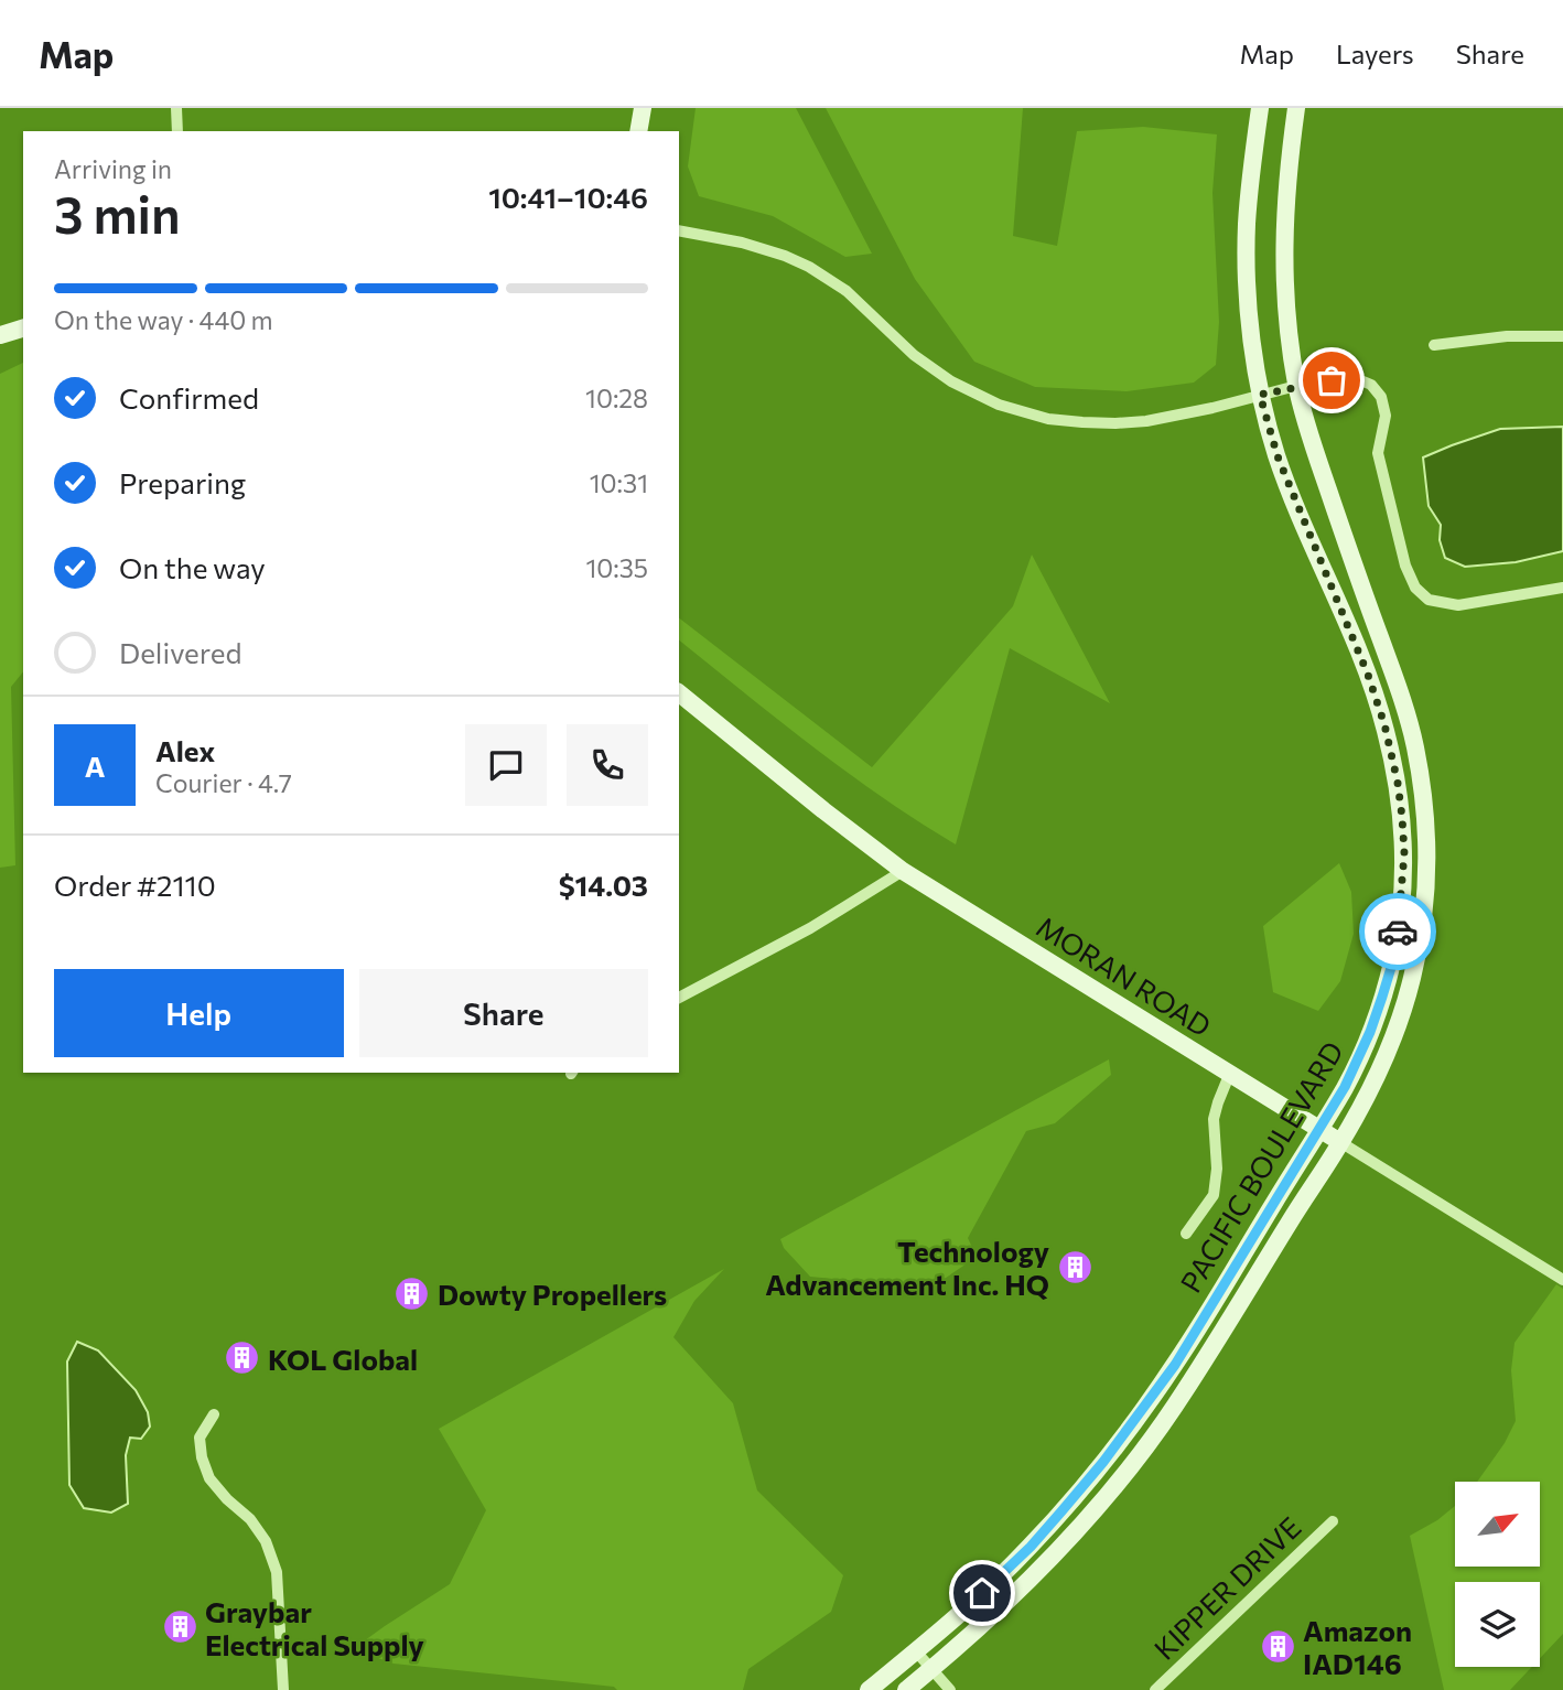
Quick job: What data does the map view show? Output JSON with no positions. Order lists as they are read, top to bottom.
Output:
{
  "streets": {
    "main road": ["MORAN ROAD", "PACIFIC BOULEVARD"],
    "street": ["KIPPER DRIVE"]
  },
  "crossings": [
    ["MORAN ROAD", "PACIFIC BOULEVARD"]
  ],
  "places": {
    "building": [
      "Technology Advancement Inc. HQ",
      "Dowty Propellers",
      "KOL Global",
      "Graybar Electrical Supply",
      "Amazon IAD146"
    ]
  },
  "north": "top right",
  "page": {
    "header": "Map",
    "nav": ["Map", "Layers", "Share"],
    "heading": ["3 min", "Arriving in", "10:41–10:46"],
    "panel": [
      "Alex",
      "Courier · 4.7",
      "Order #2110",
      "$14.03"
    ],
    "bar": "On the way · 440 m",
    "list": [
      ["Confirmed", "10:28"],
      ["Preparing", "10:31"],
      ["On the way", "10:35"],
      "Delivered"
    ],
    "round": "A",
    "buttons": ["Help", "Share"]
  }
}
